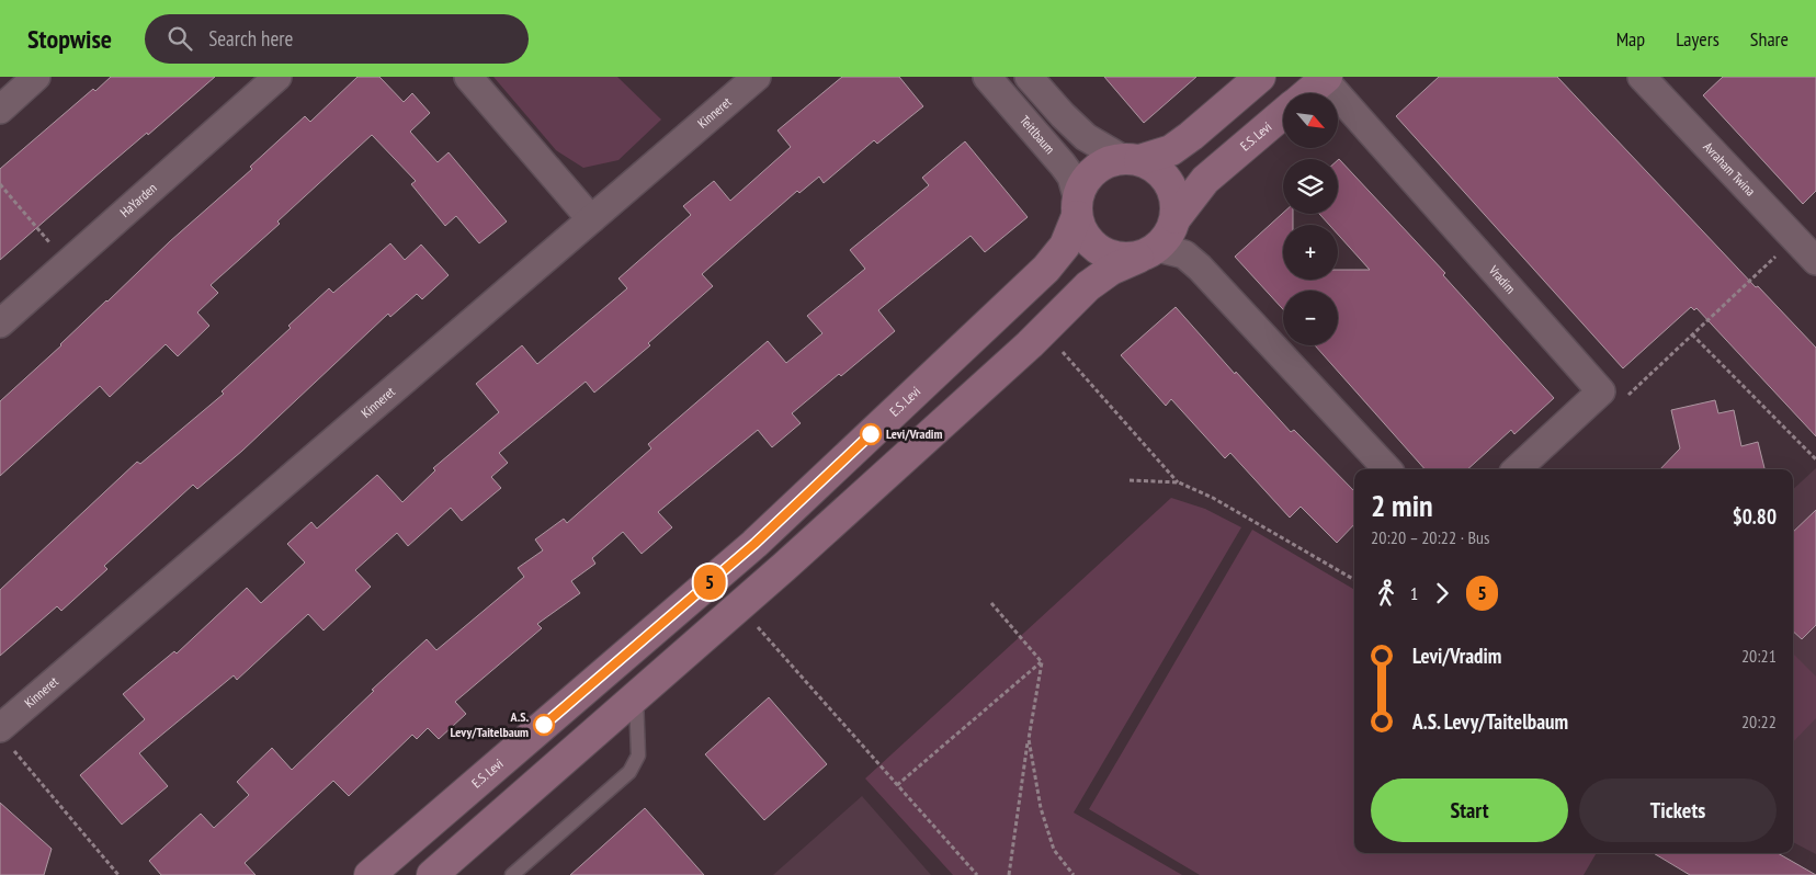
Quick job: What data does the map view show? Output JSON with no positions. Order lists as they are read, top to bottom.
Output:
{
  "streets": {
    "main road": ["E.S. Levi"],
    "street": [
      "Kinneret",
      "Teitlbaum",
      "Avraham Twina",
      "HaYarden",
      "Vradim"
    ]
  },
  "crossings": [
    ["Teitlbaum", "E.S. Levi"]
  ],
  "places": ["Levi/Vradim", "A.S. Levy/Taitelbaum"],
  "lines": ["bus line 5"],
  "north": "bottom right",
  "page": {
    "header": "Stopwise",
    "search": "Search here",
    "nav": ["Map", "Layers", "Share"],
    "on_map": "5",
    "map_buttons": ["+", "−"],
    "heading": ["2 min", "20:20 – 20:22 · Bus", "$0.80"],
    "legs": ["1", "5"],
    "list": [
      {
        "name": "Levi/Vradim",
        "value": "20:21"
      },
      {
        "name": "A.S. Levy/Taitelbaum",
        "value": "20:22"
      }
    ],
    "buttons": ["Start", "Tickets"]
  }
}
